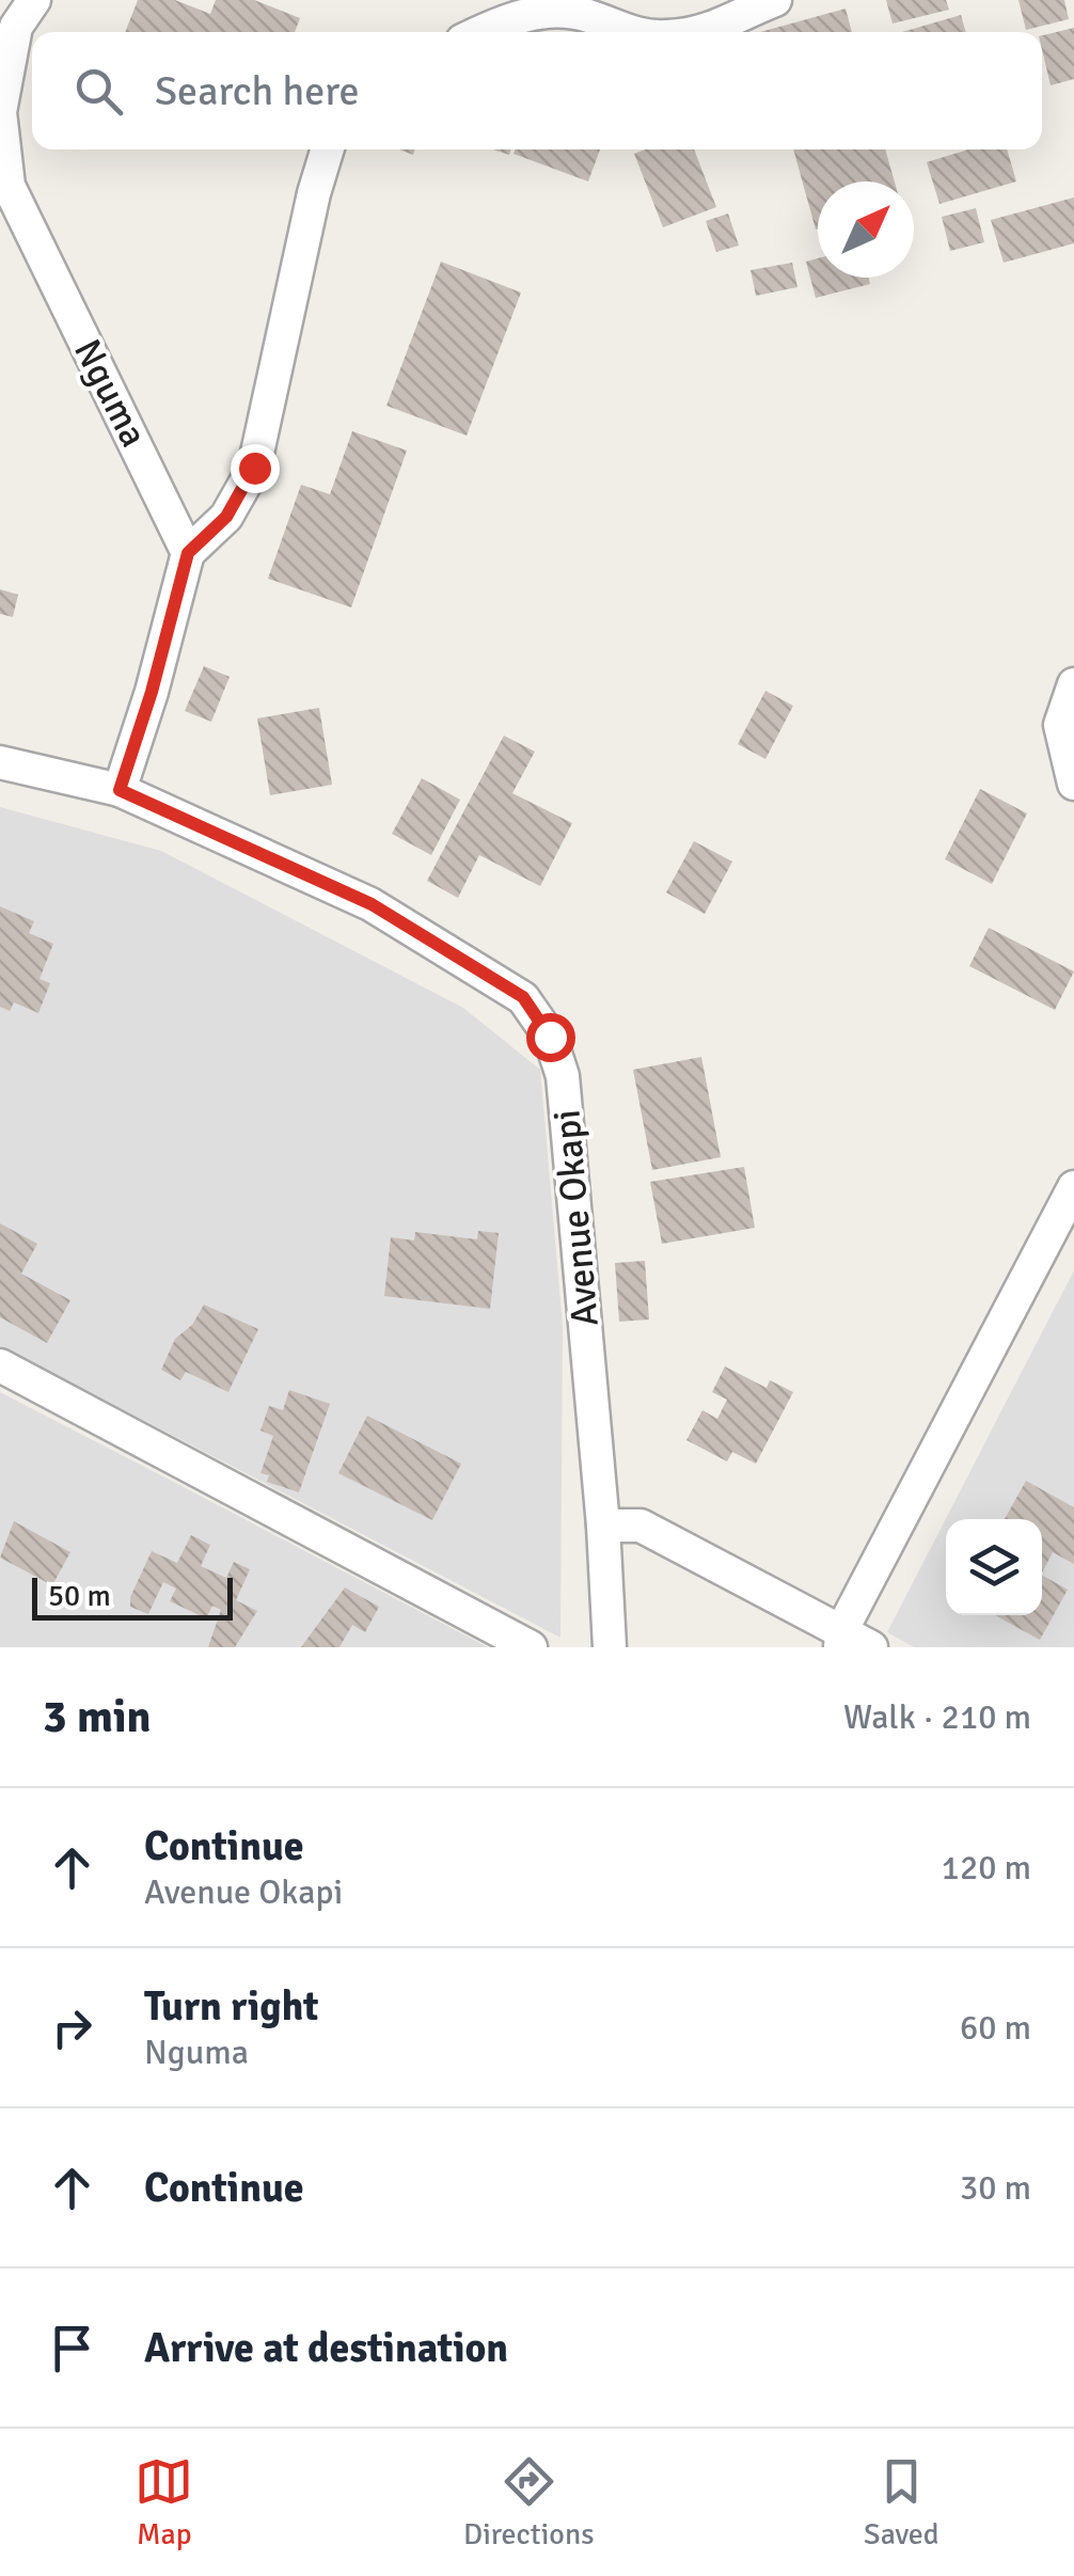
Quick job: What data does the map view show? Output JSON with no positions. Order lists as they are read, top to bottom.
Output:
{
  "streets": {
    "street": ["Nguma", "Avenue Okapi"]
  },
  "scale_bar": "50 m",
  "north": "top right",
  "page": {
    "search": "Search here",
    "scale": "50 m",
    "heading": ["3 min", "Walk · 210 m"],
    "list": [
      ["Continue", "Avenue Okapi", "120 m"],
      ["Turn right", "Nguma", "60 m"],
      ["Continue", "30 m"],
      "Arrive at destination"
    ],
    "nav": ["Map", "Directions", "Saved"]
  }
}
